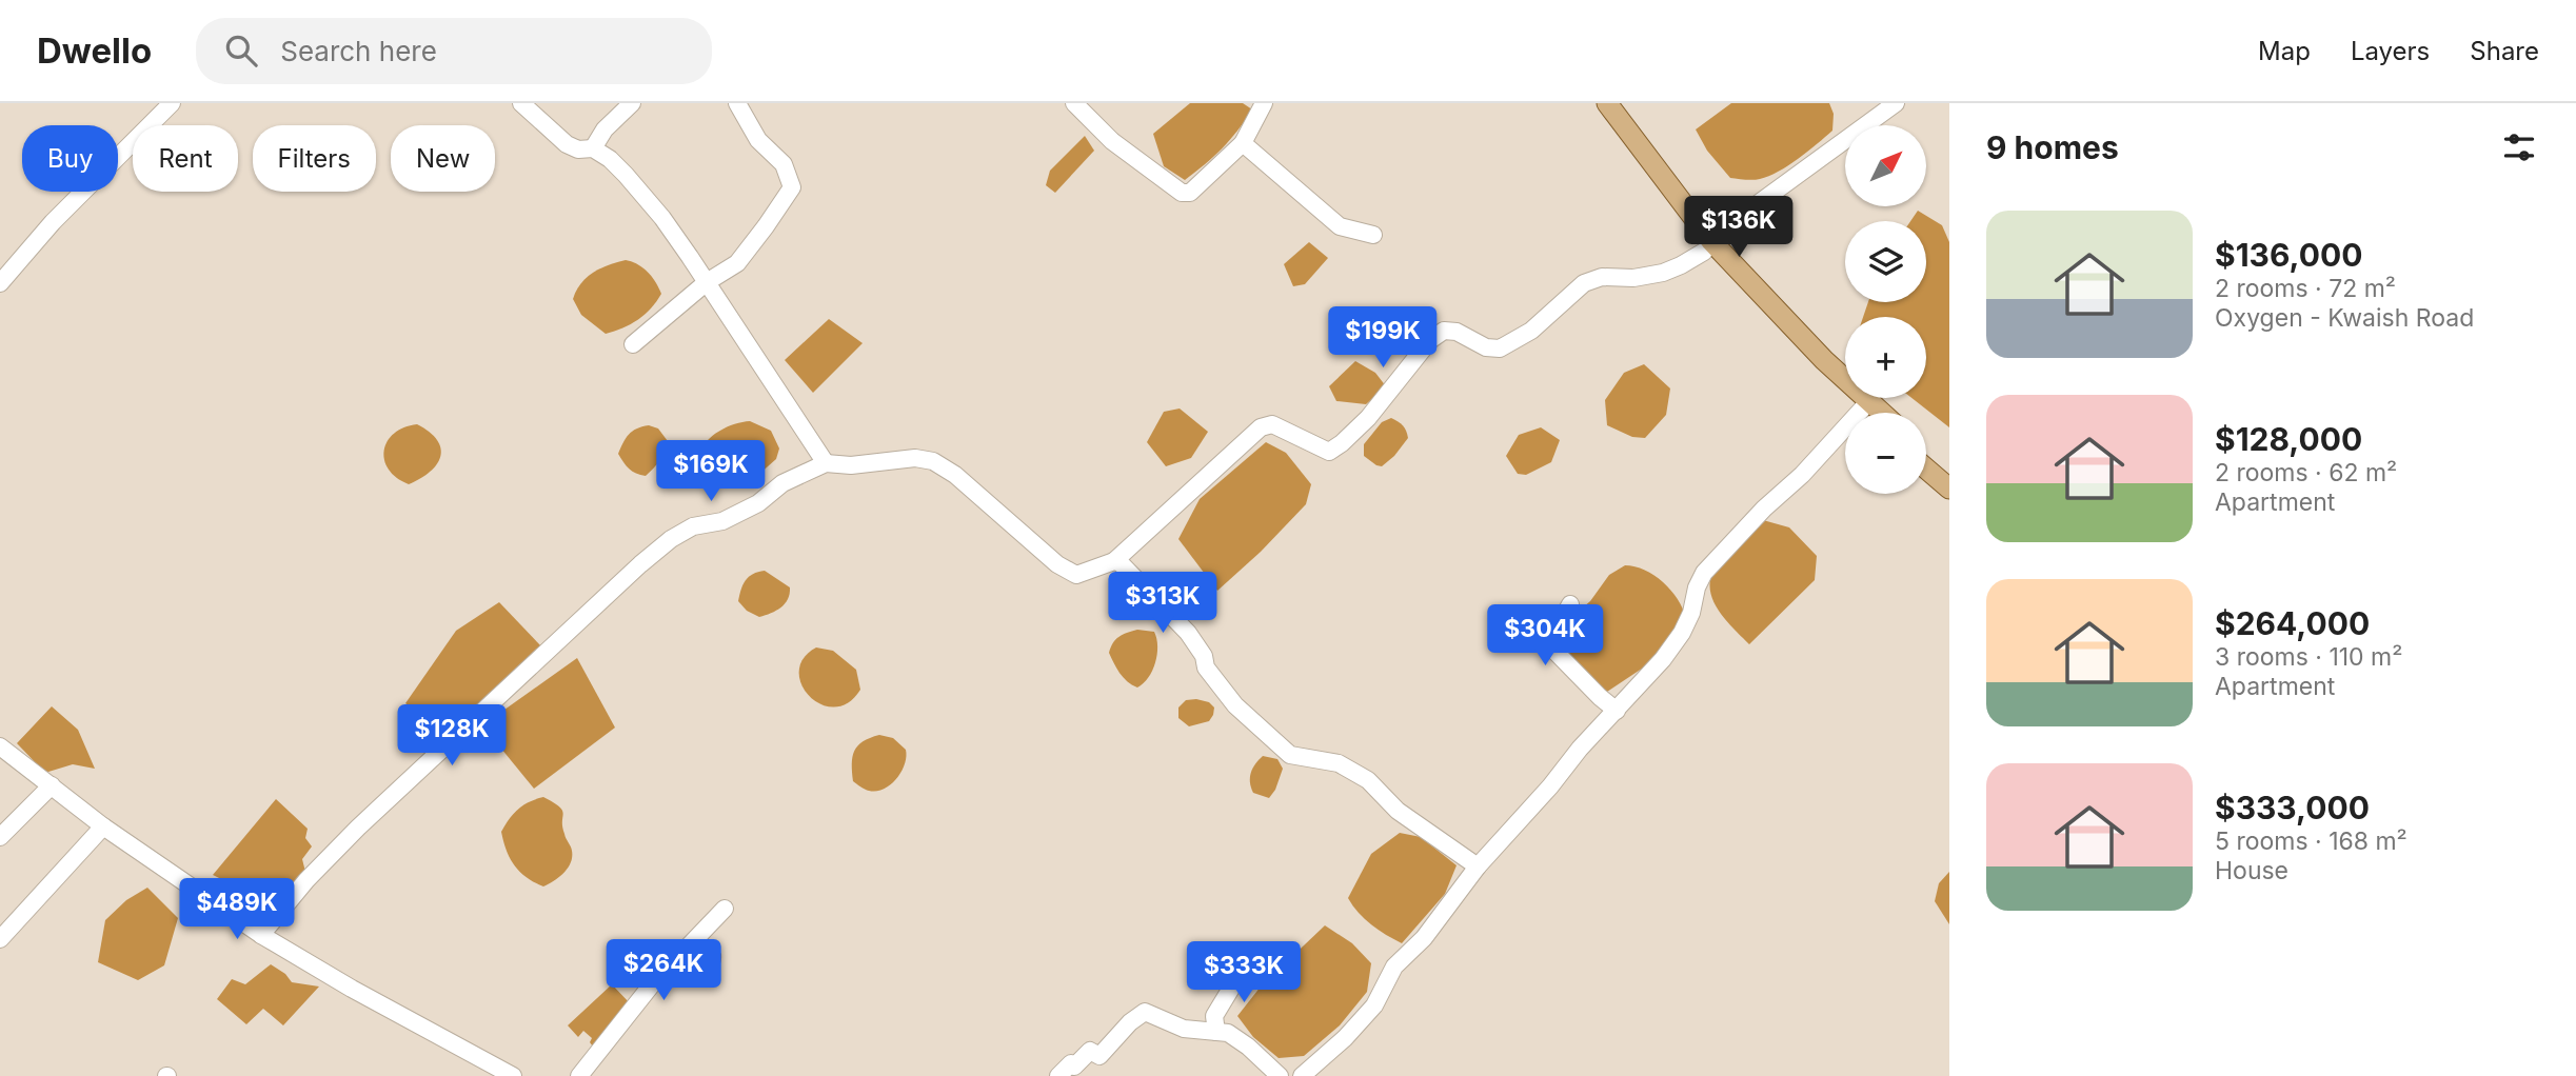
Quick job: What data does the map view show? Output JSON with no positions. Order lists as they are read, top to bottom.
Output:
{
  "north": "top right",
  "page": {
    "header": "Dwello",
    "search": "Search here",
    "nav": ["Map", "Layers", "Share"],
    "heading": "9 homes",
    "map_buttons": ["+", "−"],
    "chip": [
      "Buy",
      "Rent",
      "Filters",
      "New"
    ],
    "list": [
      {
        "name": "$136,000",
        "note": "2 rooms · 72 m² · Oxygen - Kwaish Road"
      },
      {
        "name": "$128,000",
        "note": "2 rooms · 62 m² · Apartment"
      },
      {
        "name": "$264,000",
        "note": "3 rooms · 110 m² · Apartment"
      },
      {
        "name": "$333,000",
        "note": "5 rooms · 168 m² · House"
      }
    ],
    "price": [
      "$136K",
      "$199K",
      "$169K",
      "$313K",
      "$304K",
      "$128K",
      "$489K",
      "$264K",
      "$333K"
    ]
  }
}
